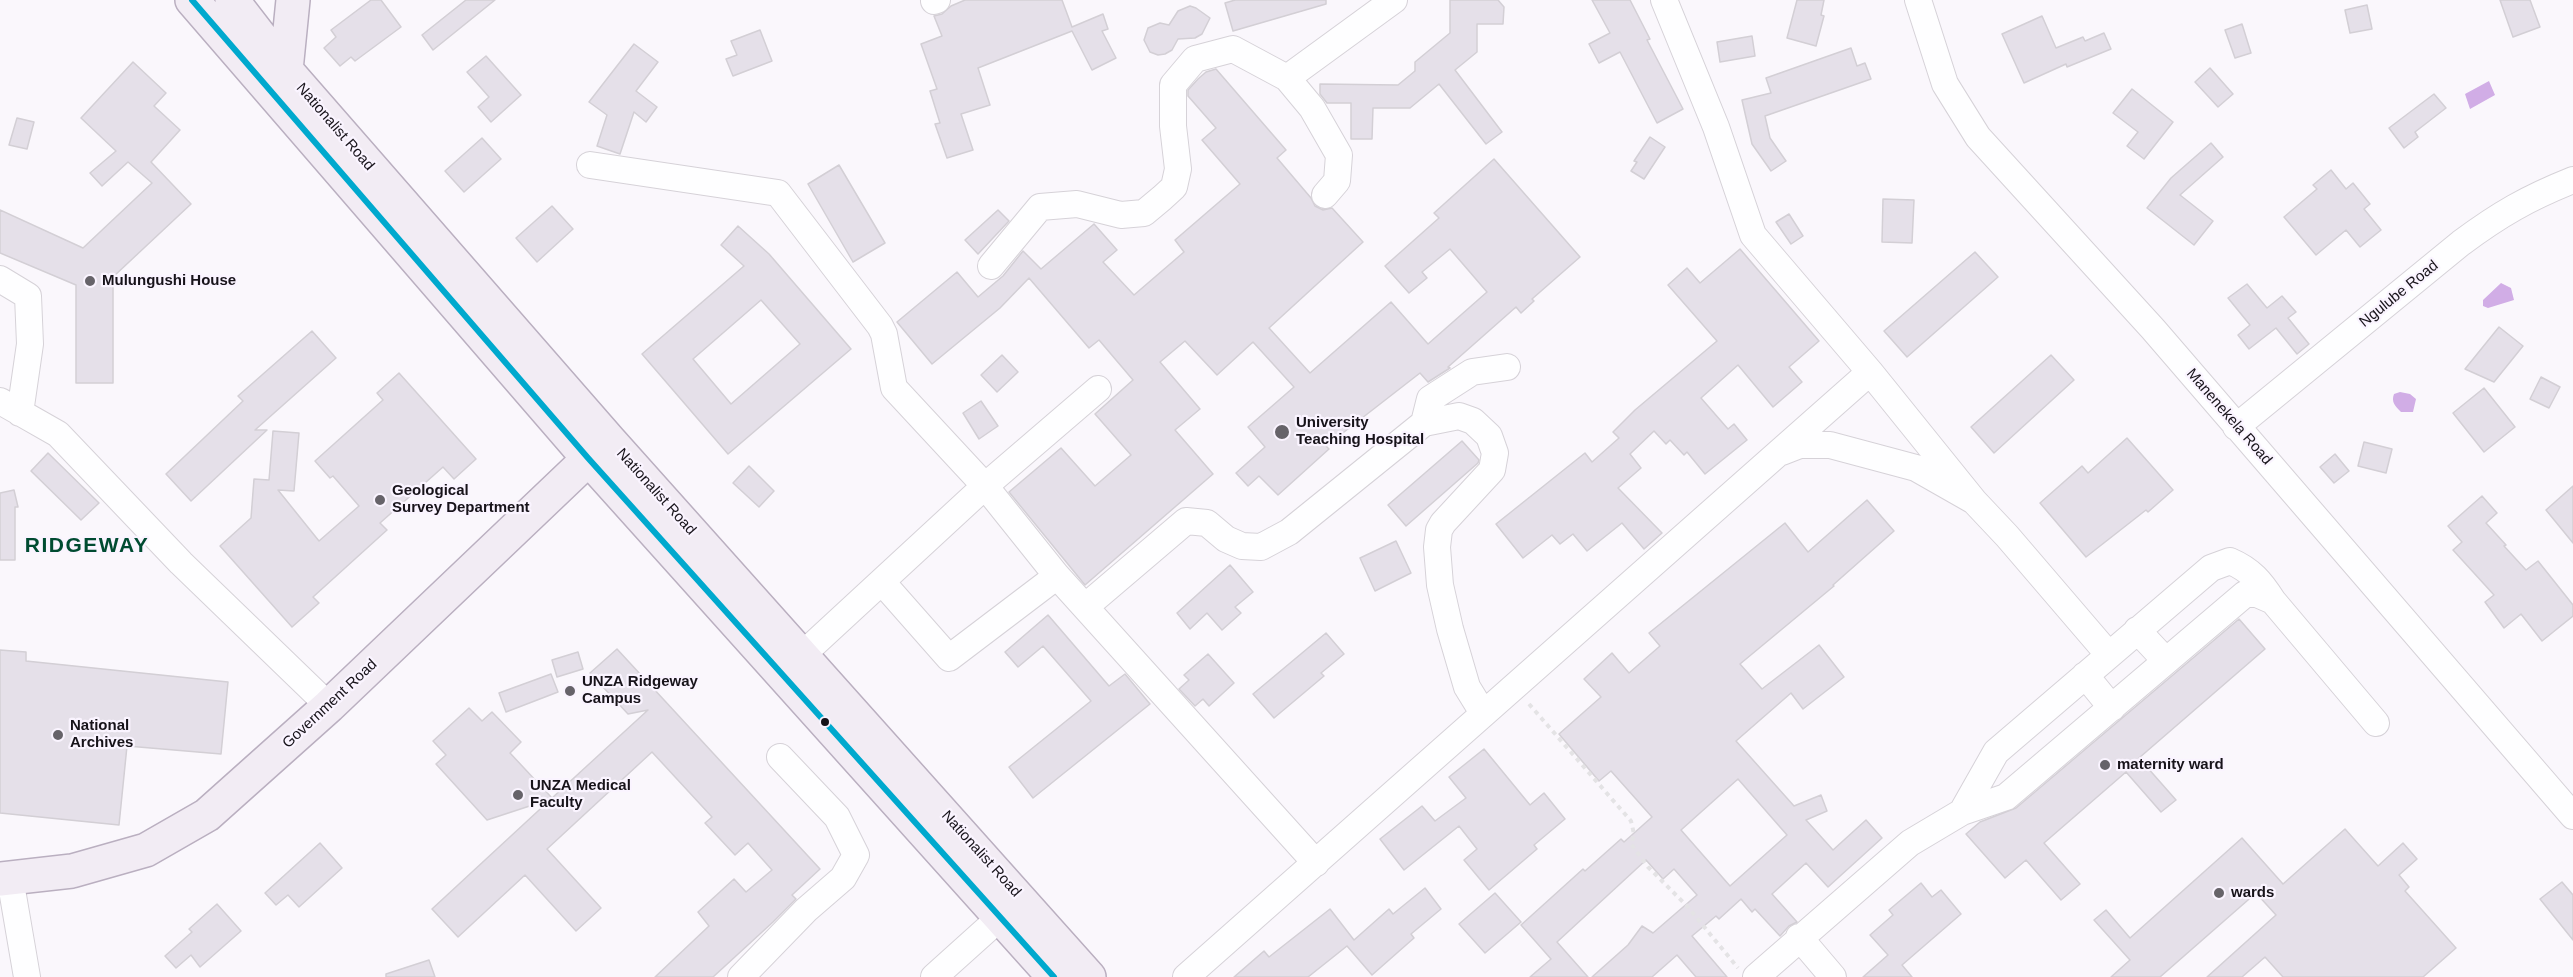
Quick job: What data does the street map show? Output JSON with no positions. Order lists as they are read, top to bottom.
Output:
{
  "streets": {
    "main road": ["Nationalist Road", "Government Road"],
    "street": ["Ngulube Road", "Manenekela Road"]
  },
  "crossings": [
    ["Nationalist Road", "Government Road"],
    ["Ngulube Road", "Manenekela Road"]
  ],
  "districts": ["RIDGEWAY"],
  "places": [
    "Mulungushi House",
    "University Teaching Hospital",
    "Geological Survey Department",
    "UNZA Ridgeway Campus",
    "National Archives",
    "maternity ward",
    "UNZA Medical Faculty",
    "wards"
  ]
}
